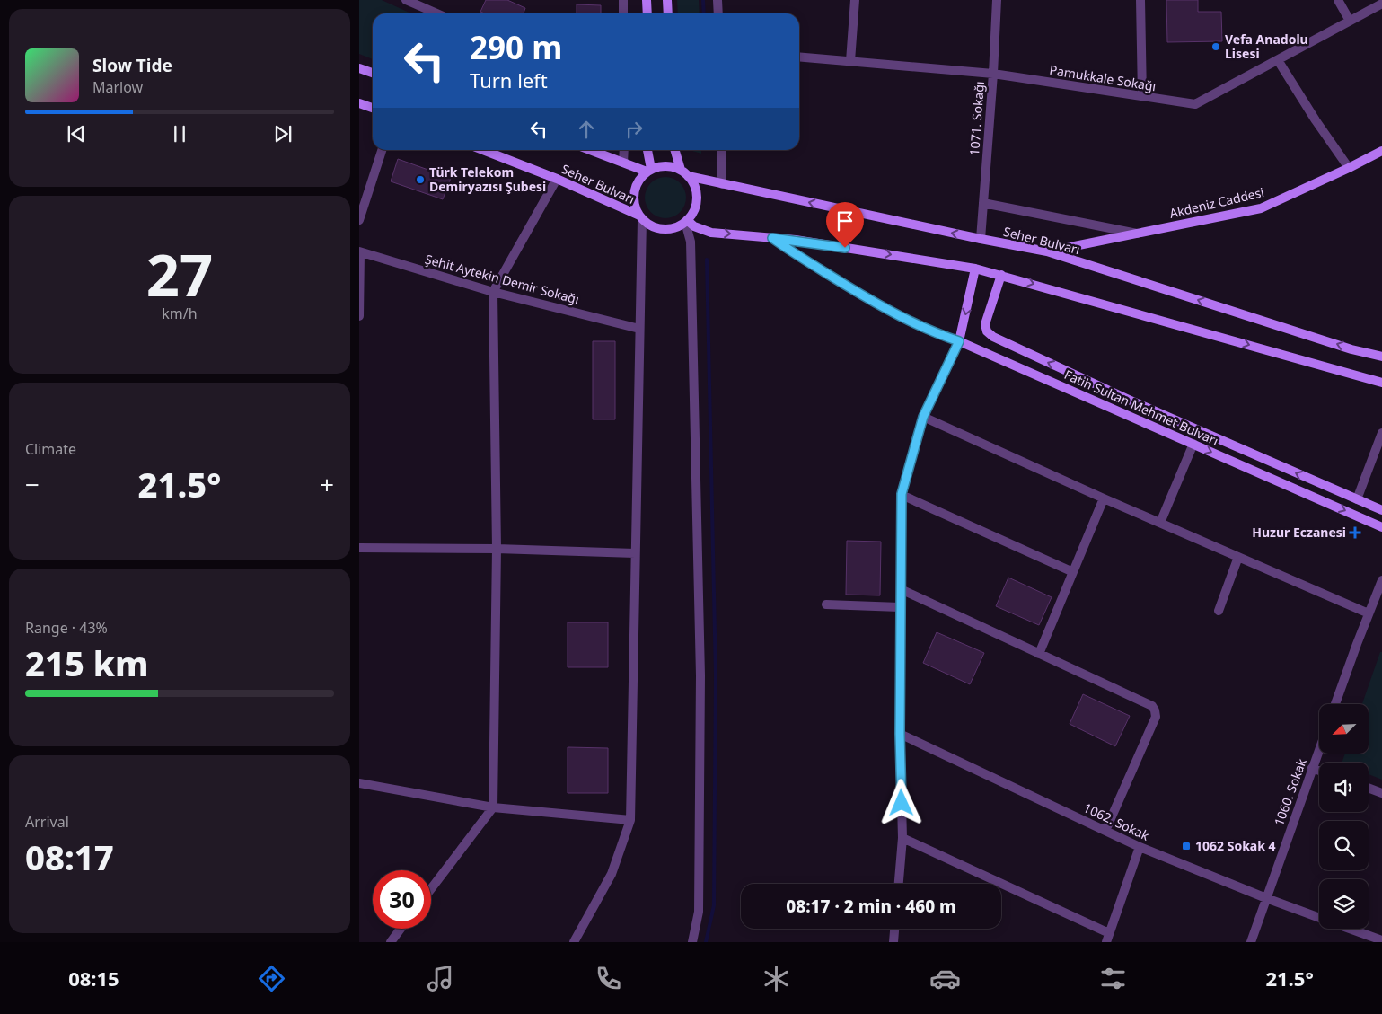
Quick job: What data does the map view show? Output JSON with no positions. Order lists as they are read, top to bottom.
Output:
{
  "streets": {
    "main road": ["Seher Bulvarı", "Akdeniz Caddesi", "Fatih Sultan Mehmet Bulvarı"],
    "street": [
      "Pamukkale Sokağı",
      "1071. Sokağı",
      "Şehit Aytekin Demir Sokağı",
      "1060. Sokak",
      "1062. Sokak"
    ]
  },
  "crossings": [
    ["Pamukkale Sokağı", "1071. Sokağı"],
    ["1071. Sokağı", "Seher Bulvarı"],
    ["Seher Bulvarı", "Akdeniz Caddesi"],
    ["1060. Sokak", "1062. Sokak"]
  ],
  "places": {
    "other": ["Vefa Anadolu Lisesi", "Türk Telekom Demiryazısı Şubesi"],
    "health": ["Huzur Eczanesi"],
    "transit": ["1062 Sokak 4"]
  },
  "north": "bottom left",
  "page": {
    "turn": ["290 m", "Turn left"],
    "song": ["Slow Tide", "Marlow"],
    "tile": [
      ["27", "km/h"],
      "Climate",
      ["Range · 43%", "215 km"],
      ["Arrival", "08:17"]
    ],
    "heat": ["−", "21.5°", "+"],
    "limit": "30",
    "trip": "08:17 · 2 min · 460 m",
    "tabs": ["08:15", "21.5°"]
  }
}
